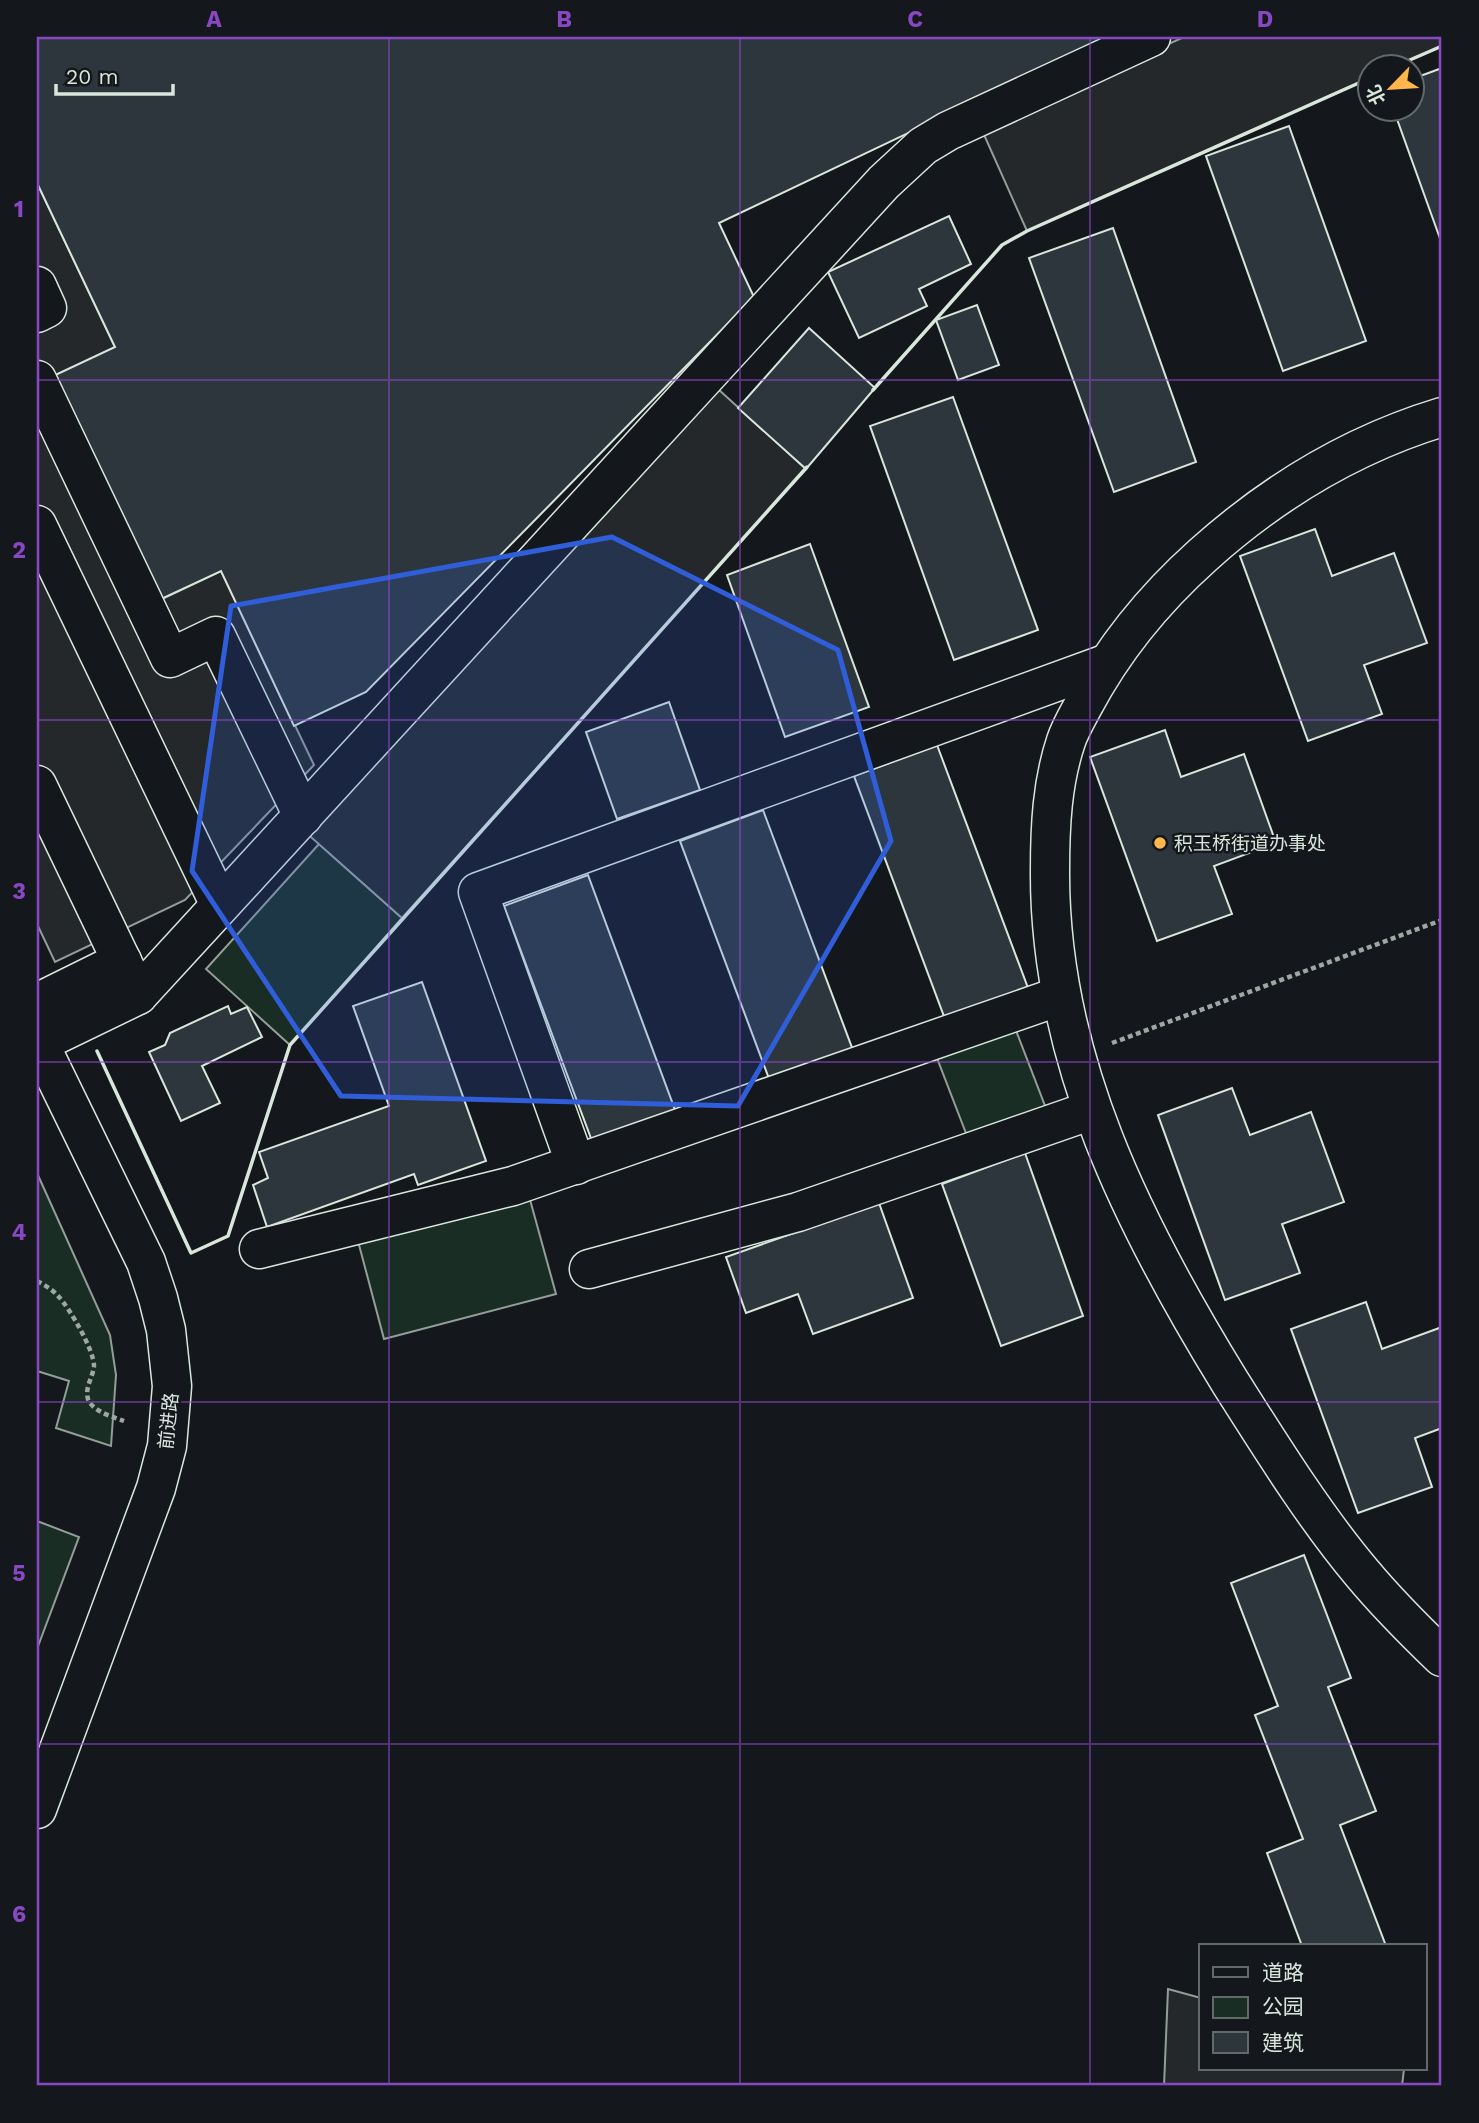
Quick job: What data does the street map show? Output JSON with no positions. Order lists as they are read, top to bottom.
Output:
{
  "streets": {
    "street": ["前进路"]
  },
  "places": ["积玉桥街道办事处"],
  "legend": ["道路", "公园", "建筑"],
  "scale_bar": "20 m",
  "north": "bottom left",
  "grid": {
    "columns": [
      "A",
      "B",
      "C",
      "D"
    ],
    "rows": [
      "1",
      "2",
      "3",
      "4",
      "5",
      "6"
    ]
  }
}
